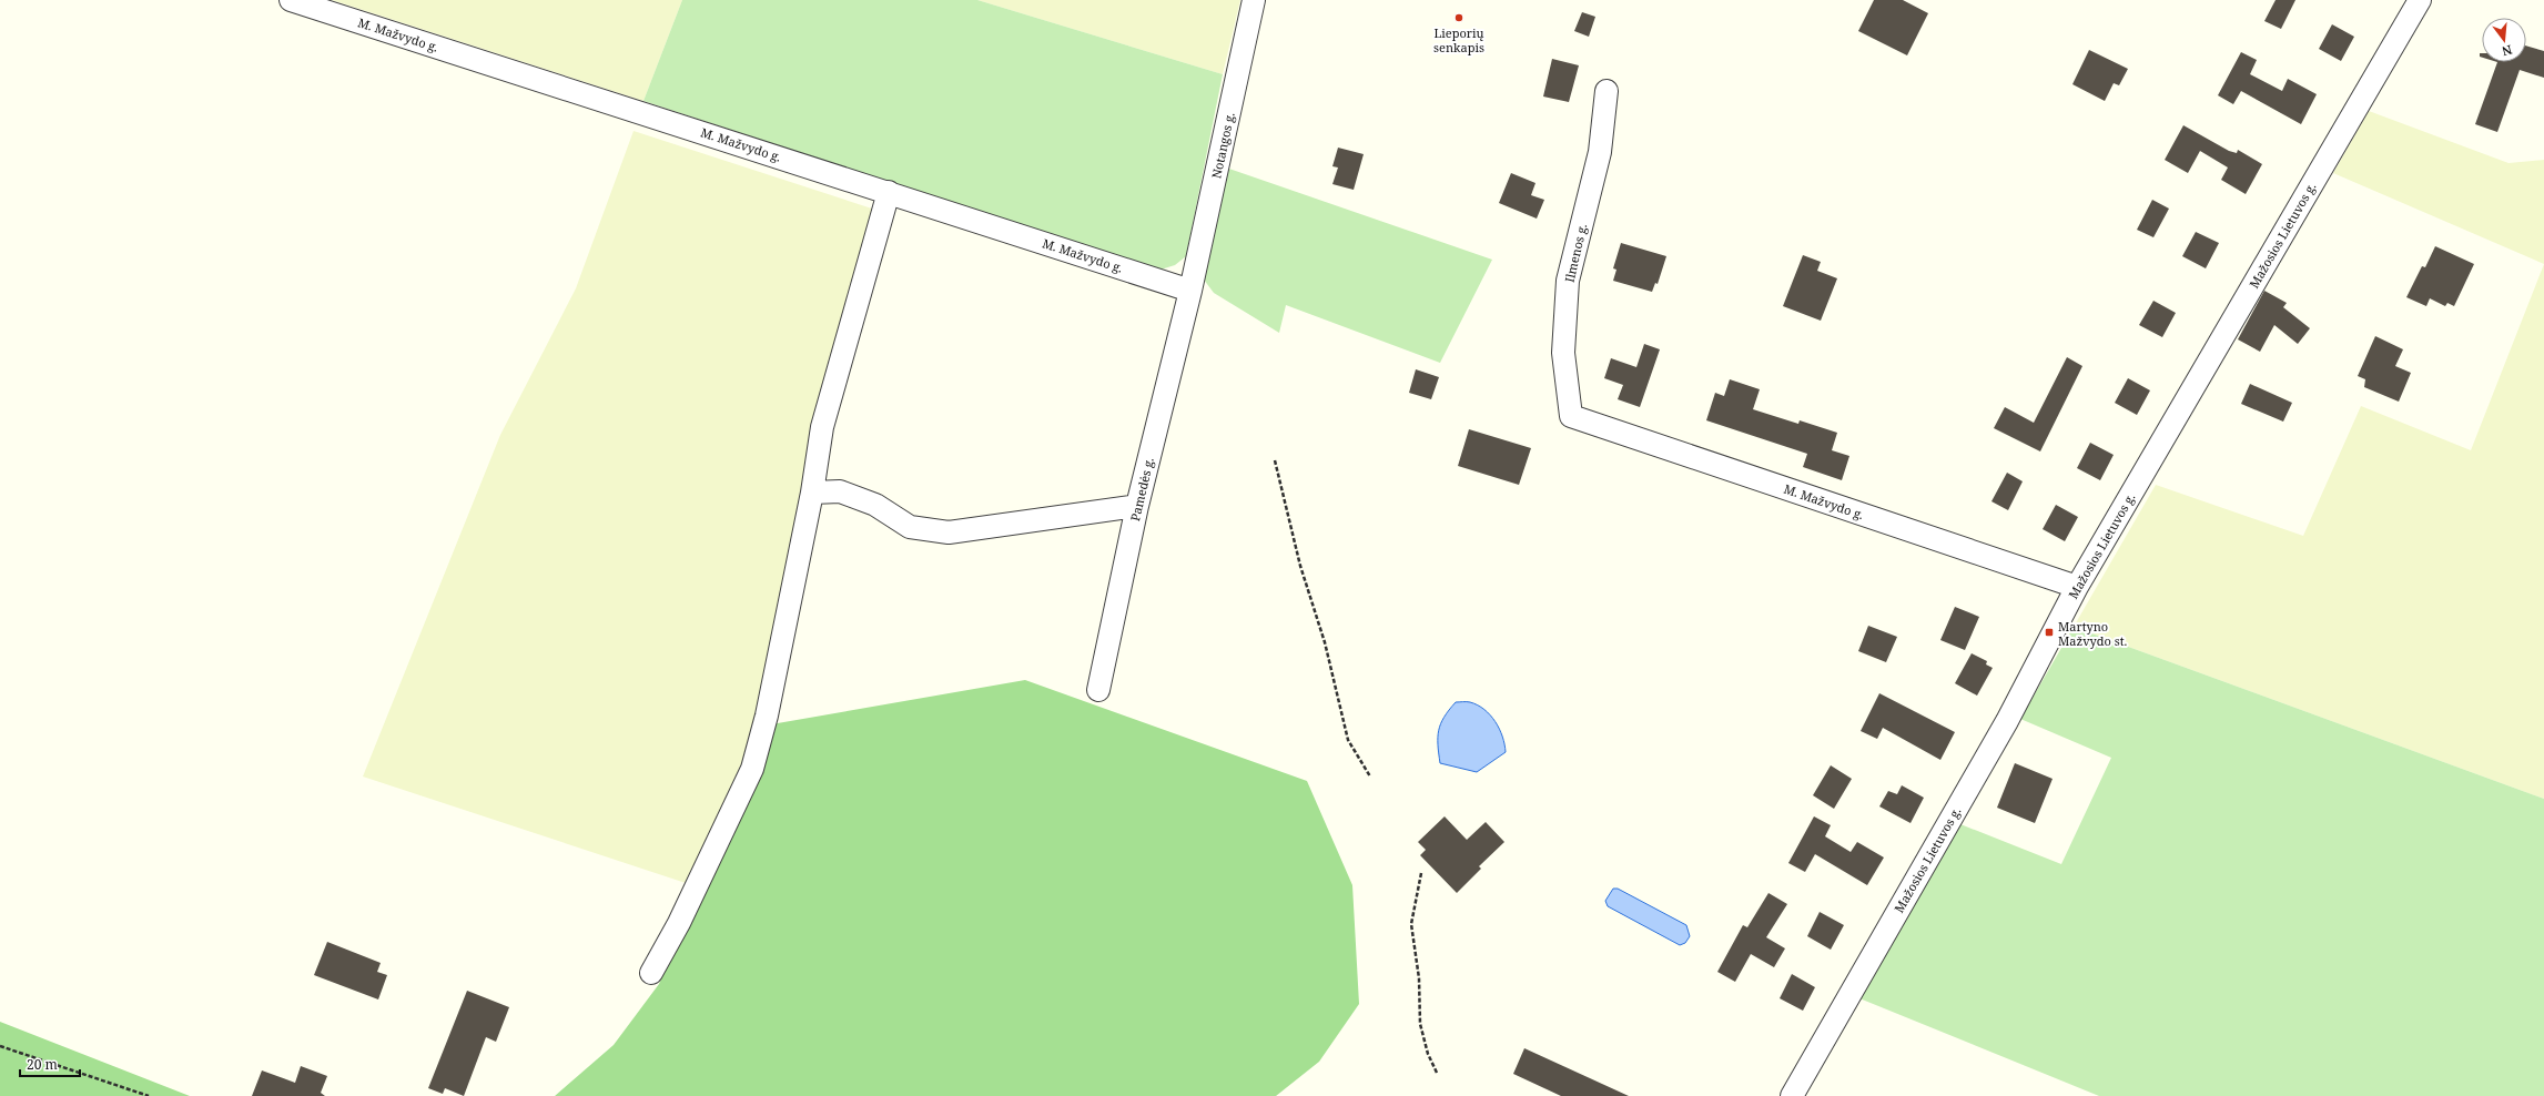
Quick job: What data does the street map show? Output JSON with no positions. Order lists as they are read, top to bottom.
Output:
{
  "streets": {
    "street": [
      "M. Mažvydo g.",
      "Notangos g.",
      "Mažosios Lietuvos g.",
      "Ilmenos g.",
      "Pamedės g."
    ]
  },
  "crossings": [
    ["M. Mažvydo g.", "Notangos g."],
    ["M. Mažvydo g.", "Mažosios Lietuvos g."],
    ["M. Mažvydo g.", "Ilmenos g."],
    ["M. Mažvydo g.", "Pamedės g."],
    ["Notangos g.", "Pamedės g."]
  ],
  "places": {
    "other": ["Lieporių senkapis"],
    "transit": ["Martyno Mažvydo st."]
  },
  "scale_bar": "20 m",
  "north": "bottom"
}
